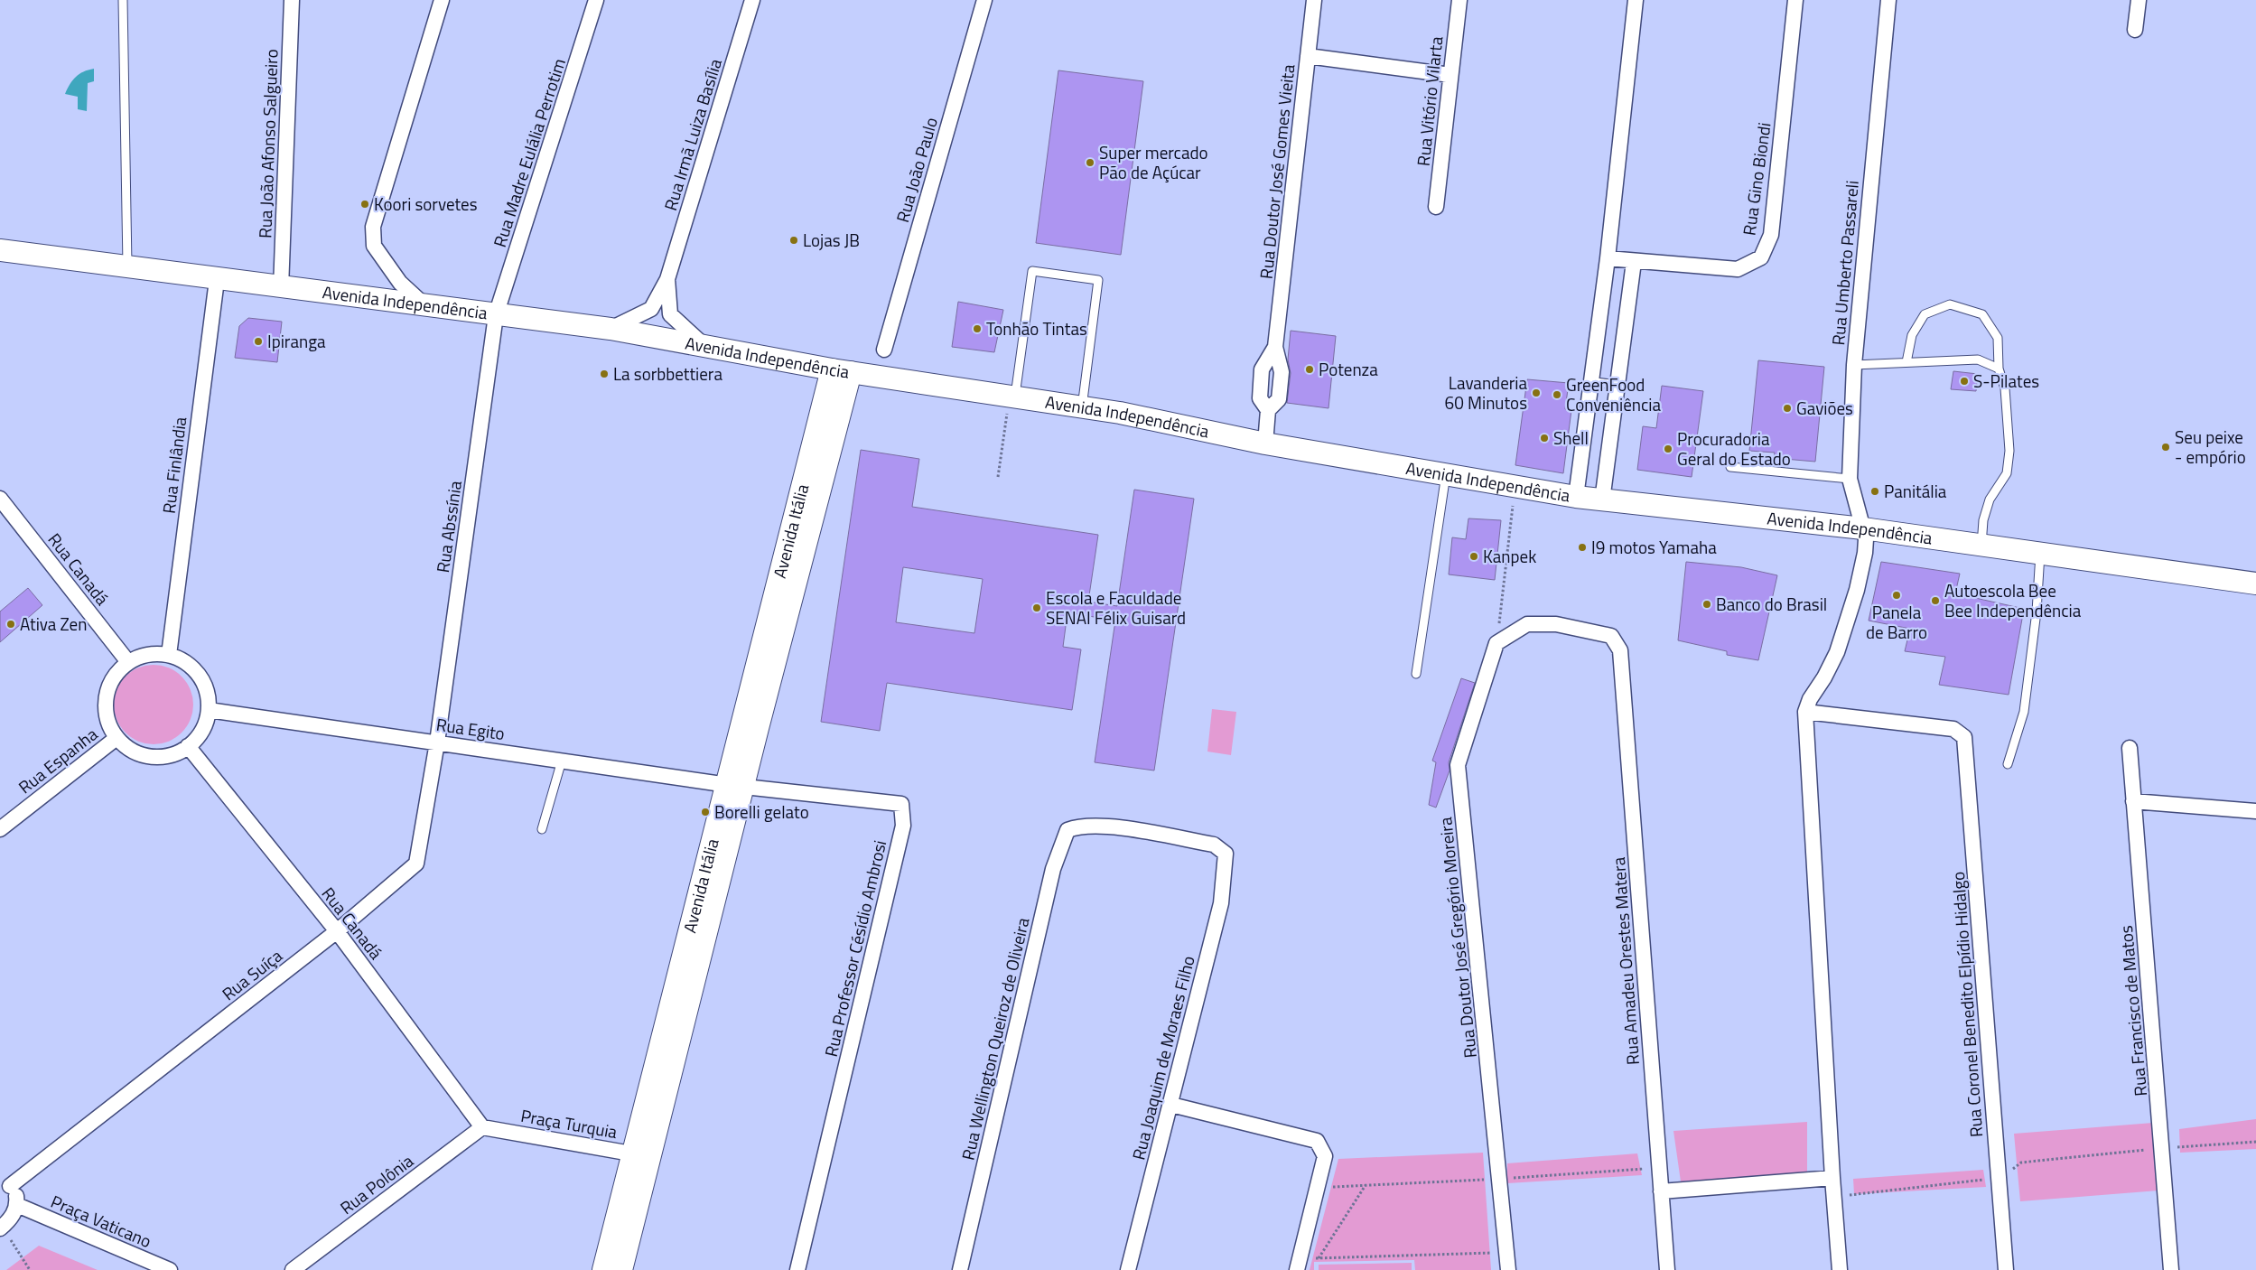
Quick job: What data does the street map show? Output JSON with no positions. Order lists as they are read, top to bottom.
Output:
{
  "streets": {
    "main road": ["Avenida Independência", "Avenida Itália"],
    "street": [
      "Rua Vitório Vilarta",
      "Rua Irmã Luiza Basília",
      "Rua João Afonso Salgueiro",
      "Rua Madre Eulália Perrotim",
      "Rua João Paulo",
      "Rua Doutor José Gomes Vieita",
      "Rua Gino Biondi",
      "Rua Umberto Passareli",
      "Rua Finlândia",
      "Rua Abssínia",
      "Rua Canadá",
      "Rua Egito",
      "Rua Espanha",
      "Rua Doutor José Gregório Moreira",
      "Rua Professor Césídio Ambrosi",
      "Rua Amadeu Orestes Matera",
      "Rua Suíça",
      "Rua Coronel Benedito Elpídio Hidalgo",
      "Rua Francisco de Matos",
      "Rua Wellington Queiroz de Oliveira",
      "Rua Joaquim de Moraes Filho",
      "Praça Turquia",
      "Rua Polônia",
      "Praça Vaticano"
    ]
  },
  "crossings": [
    ["Rua Irmã Luiza Basília", "Avenida Independência"],
    ["Rua João Afonso Salgueiro", "Avenida Independência"],
    ["Rua Madre Eulália Perrotim", "Avenida Independência"],
    ["Rua Madre Eulália Perrotim", "Rua Abssínia"],
    ["Rua Umberto Passareli", "Avenida Independência"],
    ["Rua Umberto Passareli", "Rua Coronel Benedito Elpídio Hidalgo"],
    ["Avenida Independência", "Rua Finlândia"],
    ["Avenida Independência", "Rua Abssínia"],
    ["Avenida Independência", "Avenida Itália"],
    ["Rua Finlândia", "Rua Canadá"],
    ["Rua Finlândia", "Rua Egito"],
    ["Rua Finlândia", "Rua Espanha"],
    ["Rua Abssínia", "Rua Egito"],
    ["Rua Abssínia", "Rua Suíça"],
    ["Avenida Itália", "Rua Egito"],
    ["Avenida Itália", "Rua Professor Césídio Ambrosi"],
    ["Avenida Itália", "Praça Turquia"],
    ["Rua Canadá", "Rua Egito"],
    ["Rua Canadá", "Rua Espanha"],
    ["Rua Canadá", "Rua Suíça"],
    ["Rua Canadá", "Praça Turquia"],
    ["Rua Canadá", "Rua Polônia"],
    ["Rua Egito", "Rua Espanha"],
    ["Rua Egito", "Rua Professor Césídio Ambrosi"],
    ["Rua Egito", "Rua Suíça"],
    ["Rua Doutor José Gregório Moreira", "Rua Amadeu Orestes Matera"],
    ["Rua Wellington Queiroz de Oliveira", "Rua Joaquim de Moraes Filho"],
    ["Praça Turquia", "Rua Polônia"]
  ],
  "places": [
    "Super mercado Pão de Açúcar",
    "Koori sorvetes",
    "Lojas JB",
    "Tonhão Tintas",
    "Ipiranga",
    "Potenza",
    "La sorbbettiera",
    "S-Pilates",
    "Lavanderia 60 Minutos",
    "GreenFood Conveniência",
    "Gaviões",
    "Shell",
    "Seu peixe - empório",
    "Procuradoria Geral do Estado",
    "Panitália",
    "I9 motos Yamaha",
    "Kanpek",
    "Panela de Barro",
    "Autoescola Bee Bee Independência",
    "Banco do Brasil",
    "Escola e Faculdade SENAI Félix Guisard",
    "Ativa Zen",
    "Borelli gelato"
  ]
}
